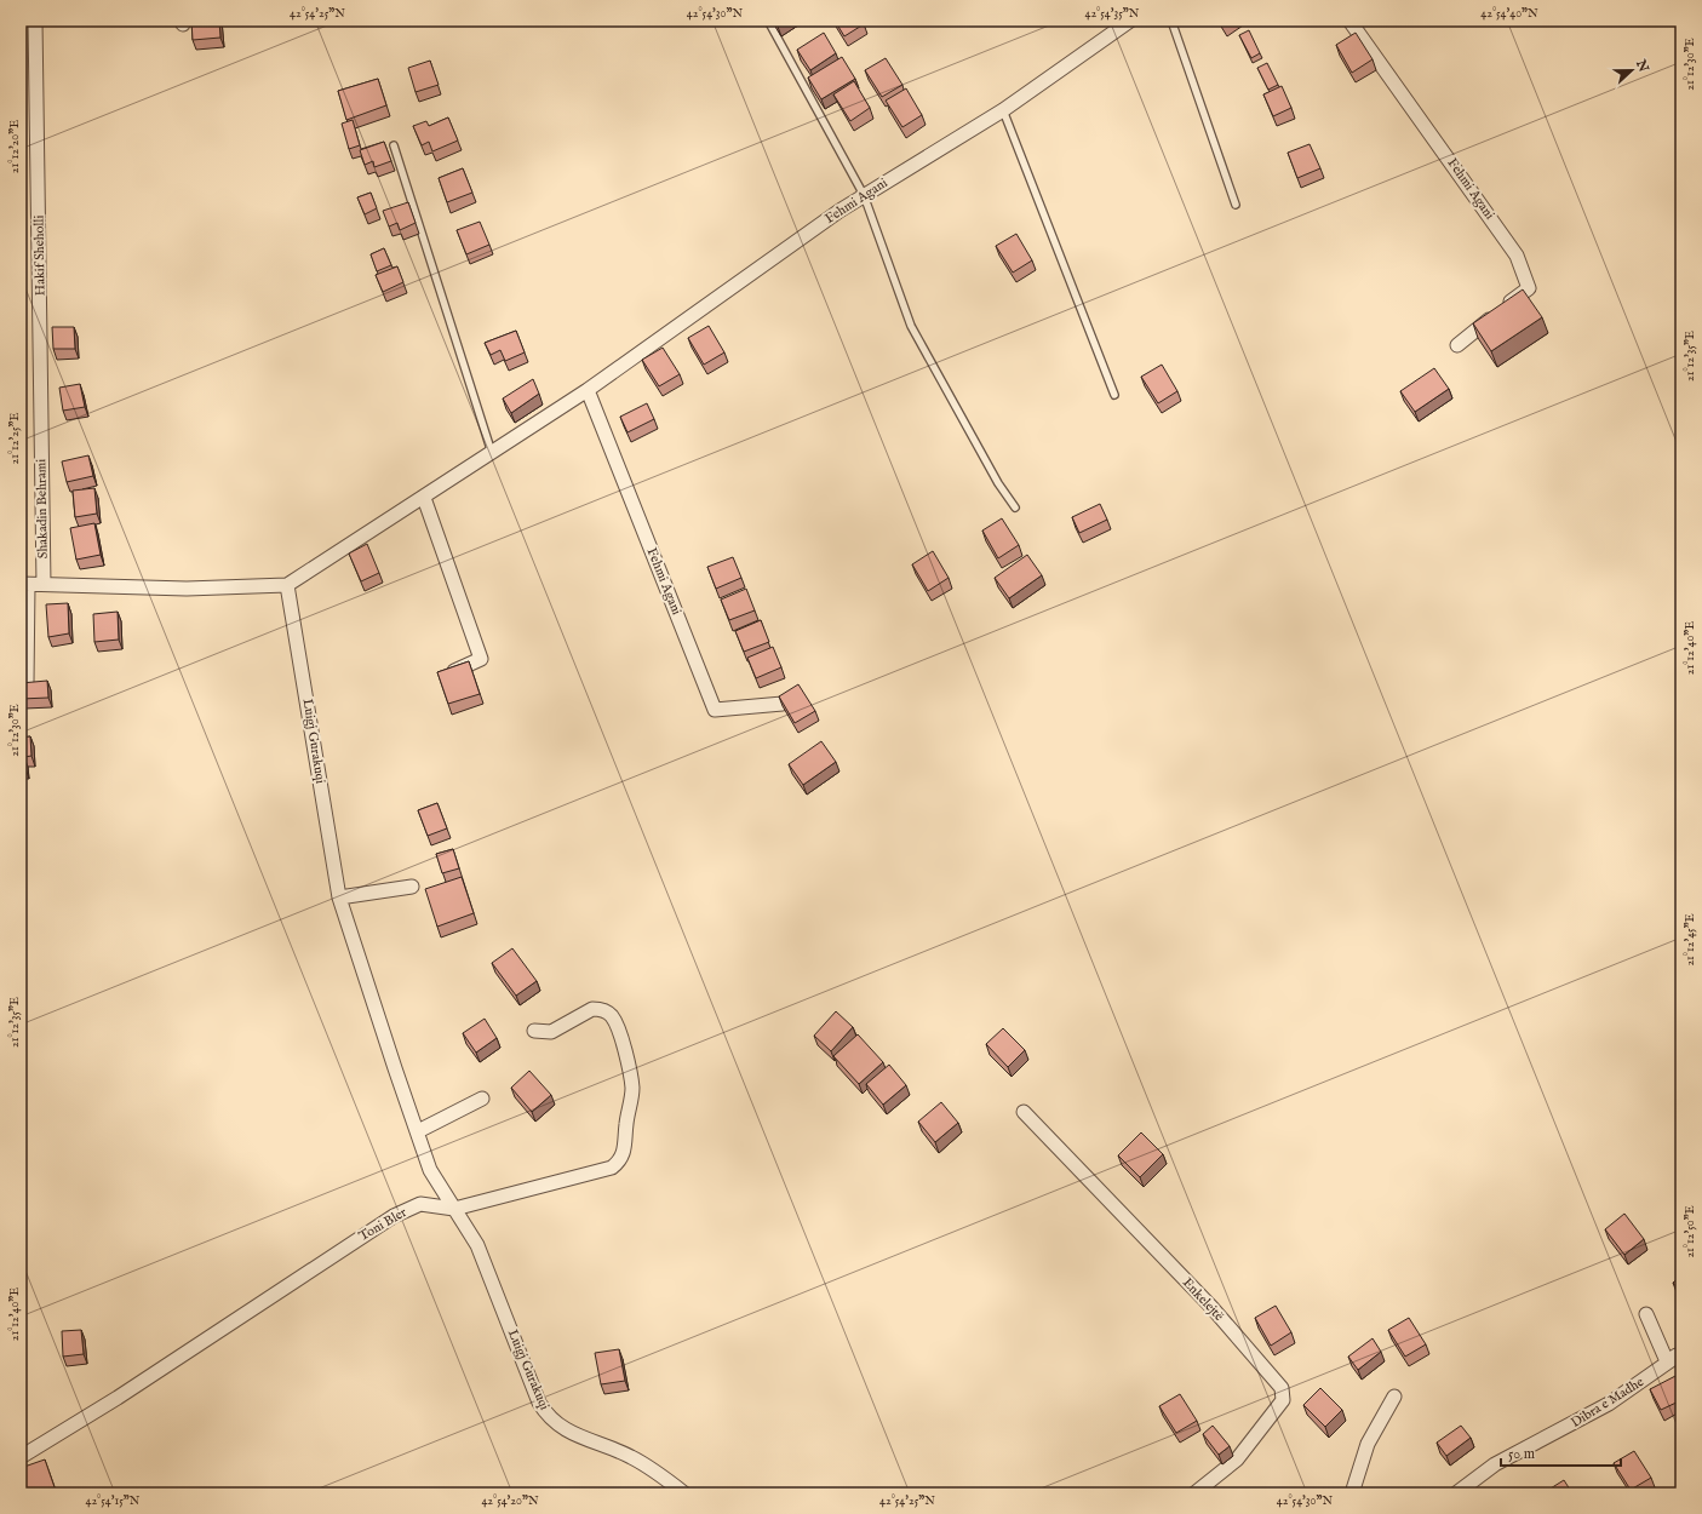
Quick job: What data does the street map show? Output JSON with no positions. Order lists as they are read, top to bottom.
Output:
{
  "streets": {
    "street": [
      "Fehmi Agani",
      "Hakif Sheholli",
      "Shakadin Behrami",
      "Luigj Gurakuqi",
      "Toni Bler",
      "Enkelejtë",
      "Dibra e Madhe"
    ]
  },
  "crossings": [
    ["Fehmi Agani", "Luigj Gurakuqi"],
    ["Hakif Sheholli", "Shakadin Behrami"],
    ["Luigj Gurakuqi", "Toni Bler"]
  ],
  "scale_bar": "50 m",
  "north": "right",
  "coordinates": [
    "42°54'25\"N",
    "42°54'30\"N",
    "42°54'35\"N",
    "42°54'40\"N",
    "21°12'30\"E",
    "21°12'20\"E",
    "21°12'35\"E",
    "21°12'25\"E",
    "21°12'40\"E",
    "21°12'45\"E",
    "21°12'50\"E",
    "42°54'15\"N",
    "42°54'20\"N"
  ]
}
